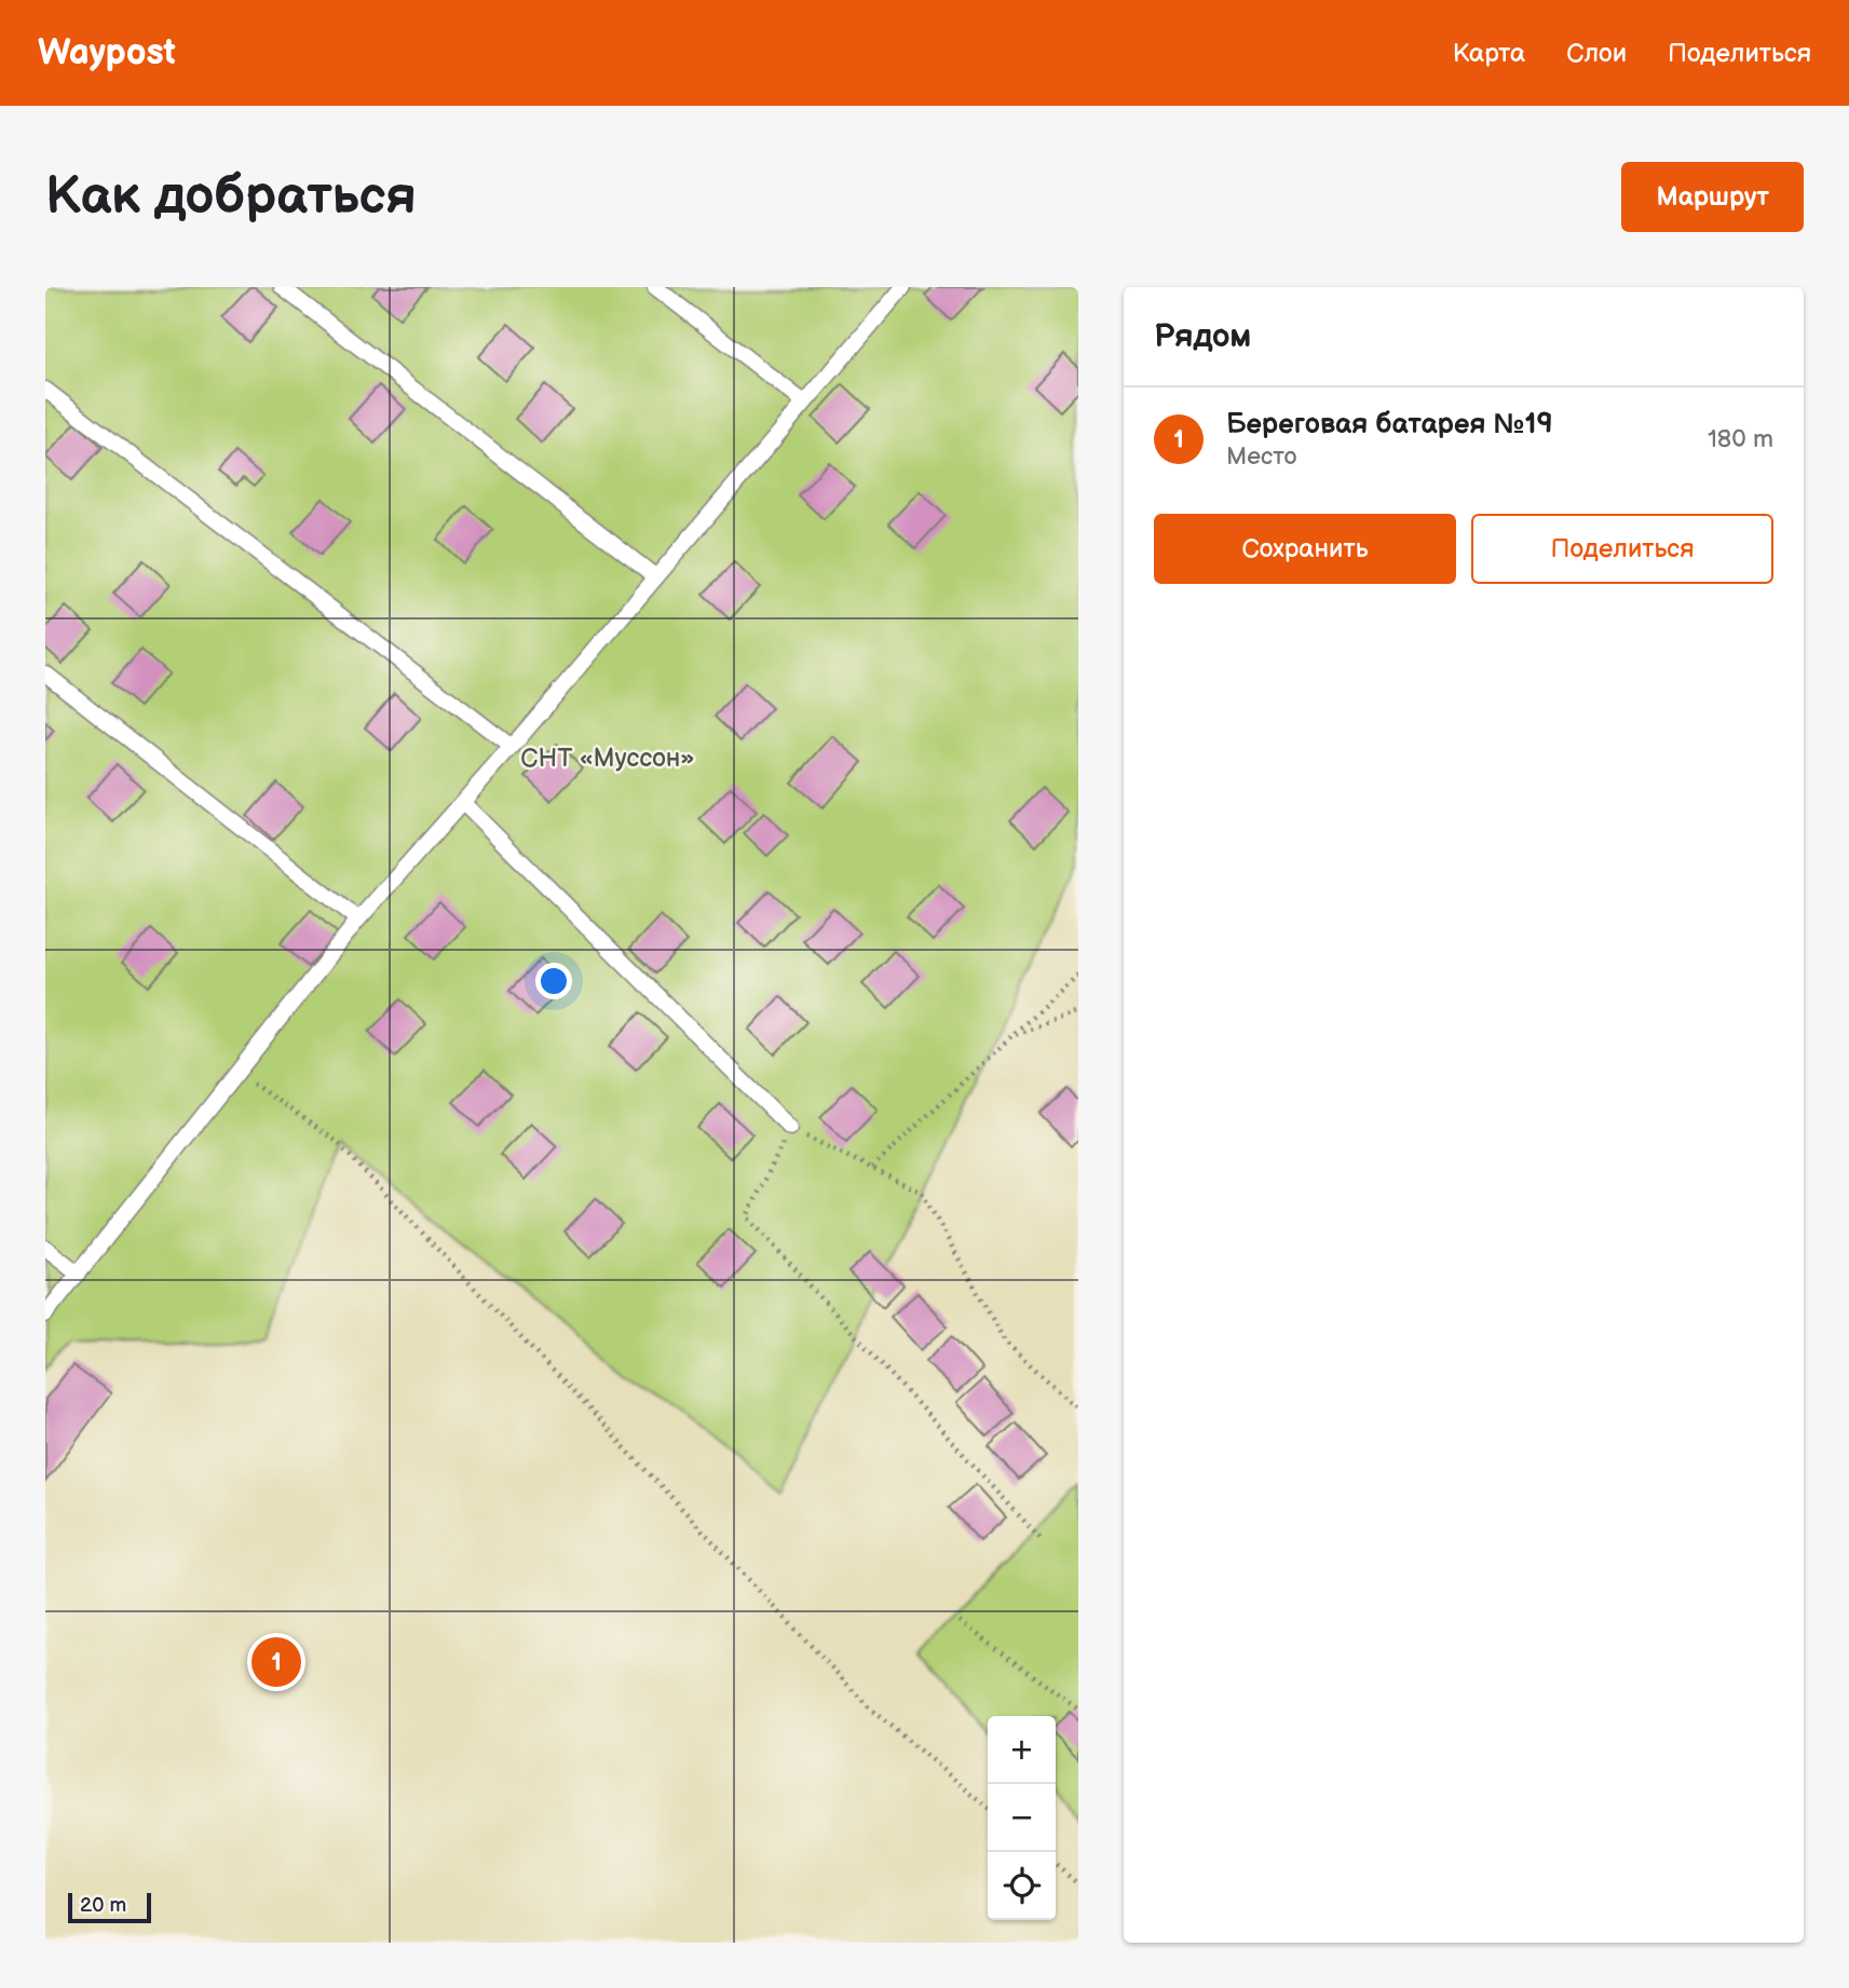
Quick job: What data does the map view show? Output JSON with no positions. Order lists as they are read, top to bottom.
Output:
{
  "parks": ["СНТ «Муссон»"],
  "scale_bar": "20 m",
  "page": {
    "header": "Waypost",
    "nav": ["Карта", "Слои", "Поделиться"],
    "buttons": [
      "Маршрут",
      ["Сохранить", "Поделиться"]
    ],
    "title": "Как добраться",
    "heading": "Рядом",
    "list": [
      {
        "mark": "1",
        "name": "Береговая батарея №19",
        "note": "Место",
        "value": "180 m"
      }
    ],
    "pins": "1",
    "map_buttons": ["+", "−"],
    "scale": "20 m"
  }
}
